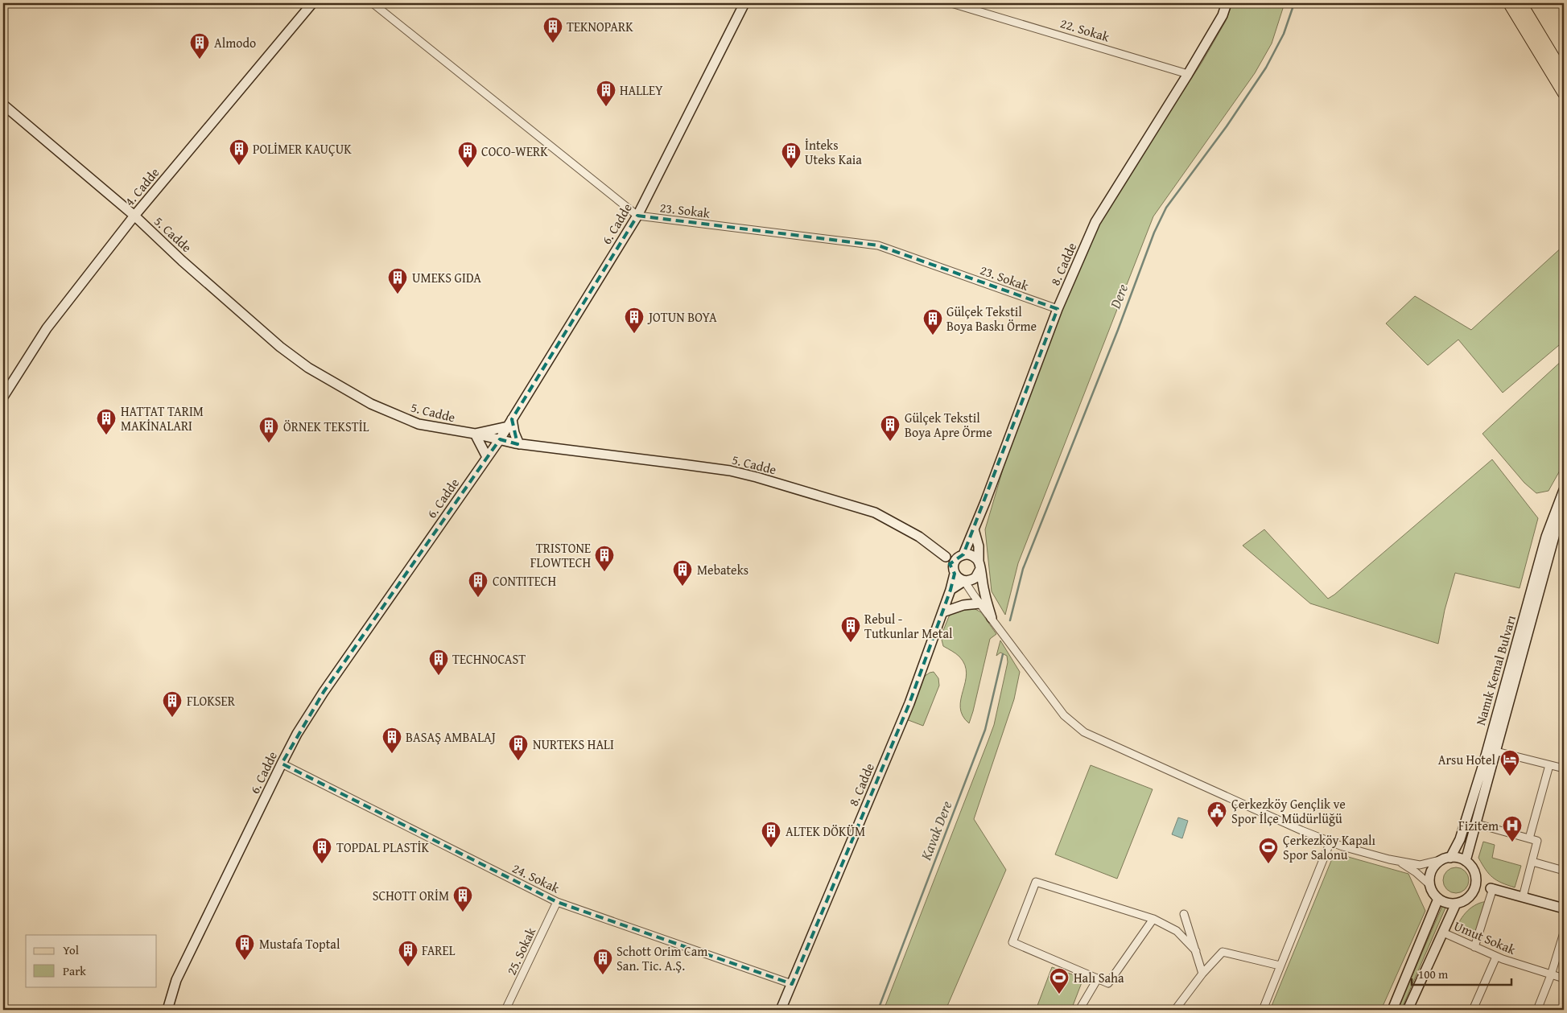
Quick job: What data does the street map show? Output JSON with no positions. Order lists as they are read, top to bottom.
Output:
{
  "streets": {
    "street": [
      "22. Sokak",
      "4. Cadde",
      "23. Sokak",
      "6. Cadde",
      "5. Cadde",
      "8. Cadde",
      "Namık Kemal Bulvarı",
      "24. Sokak",
      "Umut Sokak",
      "25. Sokak"
    ]
  },
  "crossings": [
    ["22. Sokak", "8. Cadde"],
    ["4. Cadde", "5. Cadde"],
    ["23. Sokak", "6. Cadde"],
    ["23. Sokak", "8. Cadde"],
    ["6. Cadde", "5. Cadde"],
    ["6. Cadde", "24. Sokak"],
    ["8. Cadde", "24. Sokak"],
    ["24. Sokak", "25. Sokak"]
  ],
  "water": ["Dere", "Kavak Dere"],
  "places": {
    "building": [
      "TEKNOPARK",
      "Almodo",
      "HALLEY",
      "POLİMER KAUÇUK",
      "COCO-WERK",
      "İnteks Uteks Kaia",
      "UMEKS GIDA",
      "JOTUN BOYA",
      "Gülçek Tekstil Boya Baskı Örme",
      "HATTAT TARIM MAKİNALARI",
      "Gülçek Tekstil Boya Apre Örme",
      "ÖRNEK TEKSTİL",
      "TRISTONE FLOWTECH",
      "Mebateks",
      "CONTITECH",
      "Rebul - Tutkunlar Metal",
      "TECHNOCAST",
      "FLOKSER",
      "BASAŞ AMBALAJ",
      "NURTEKS HALI",
      "ALTEK DÖKÜM",
      "TOPDAL PLASTİK",
      "SCHOTT ORİM",
      "Mustafa Toptal",
      "FAREL",
      "Schott Orim Cam San. Tic. A.Ş."
    ],
    "hotel": ["Arsu Hotel"],
    "public building": ["Çerkezköy Gençlik ve Spor İlçe Müdürlüğü"],
    "hospital": ["Fizitem"],
    "sports": ["Çerkezköy Kapalı Spor Salonu", "Halı Saha"]
  },
  "legend": ["Yol", "Park"],
  "scale_bar": "100 m"
}
